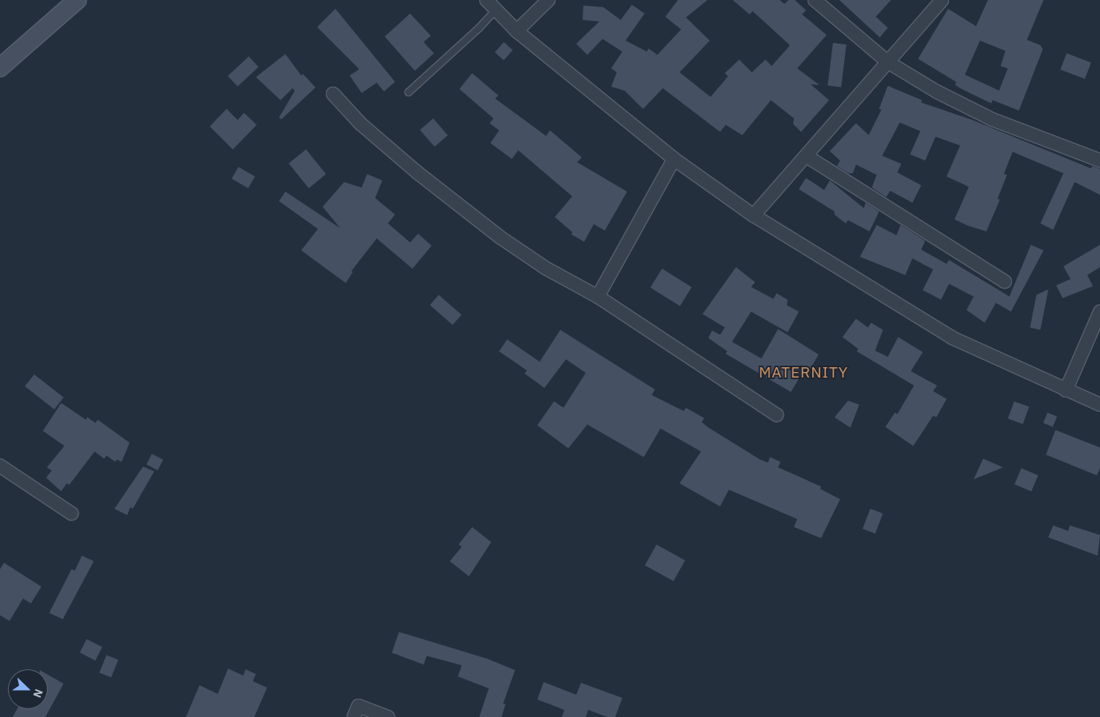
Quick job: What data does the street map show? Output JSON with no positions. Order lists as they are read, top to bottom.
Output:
{
  "districts": ["MATERNITY"],
  "north": "right"
}
